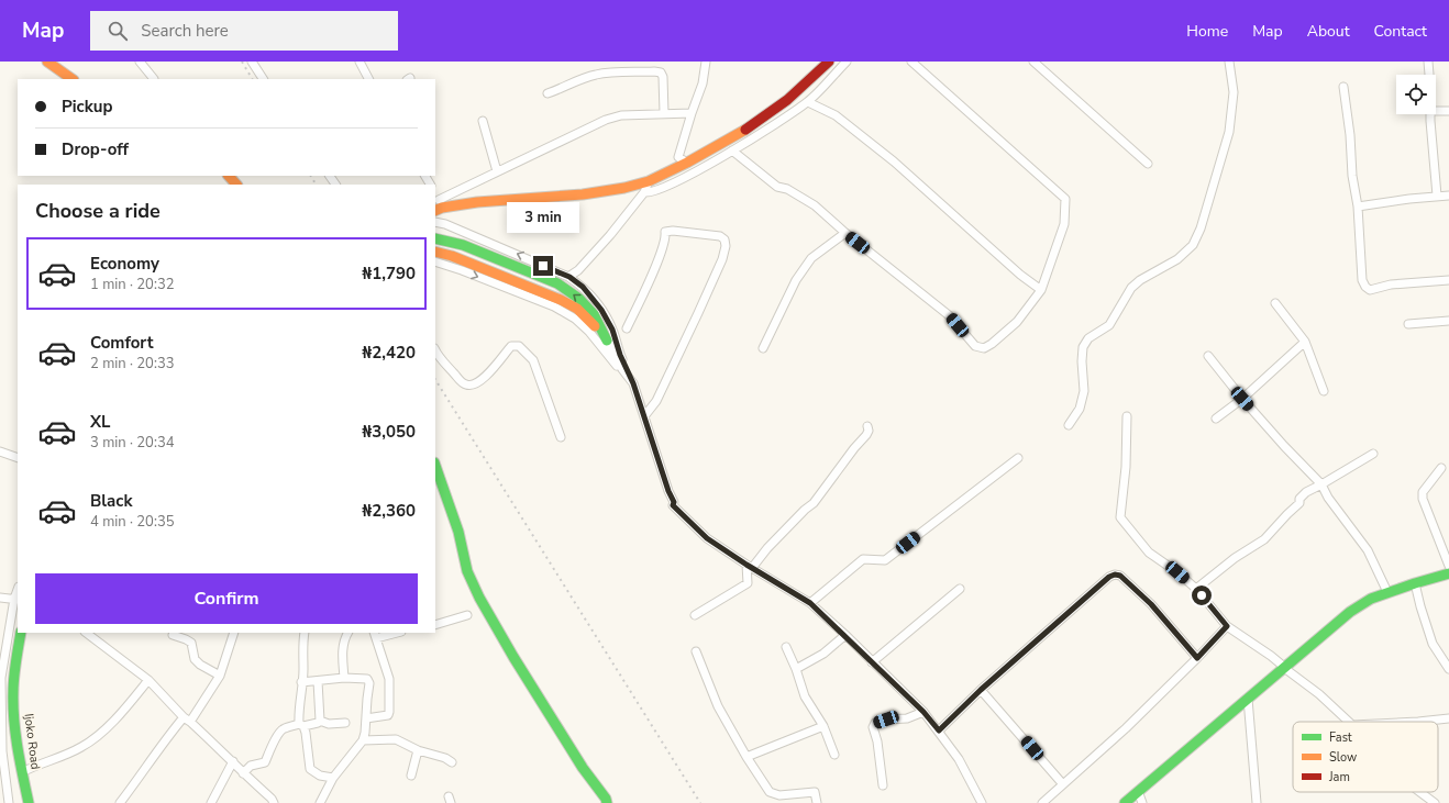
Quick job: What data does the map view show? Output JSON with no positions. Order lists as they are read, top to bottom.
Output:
{
  "streets": {
    "main road": ["Ijoko Road"]
  },
  "legend": ["Fast", "Slow", "Jam"],
  "page": {
    "header": "Map",
    "search": "Search here",
    "nav": [
      "Home",
      "Map",
      "About",
      "Contact"
    ],
    "banner": ["Pickup", "Drop-off"],
    "heading": "Choose a ride",
    "bubble": "3 min",
    "list": [
      {
        "name": "Economy",
        "note": "1 min · 20:32",
        "value": "₦1,790"
      },
      {
        "name": "Comfort",
        "note": "2 min · 20:33",
        "value": "₦2,420"
      },
      {
        "name": "XL",
        "note": "3 min · 20:34",
        "value": "₦3,050"
      },
      {
        "name": "Black",
        "note": "4 min · 20:35",
        "value": "₦2,360"
      }
    ],
    "buttons": "Confirm"
  }
}
